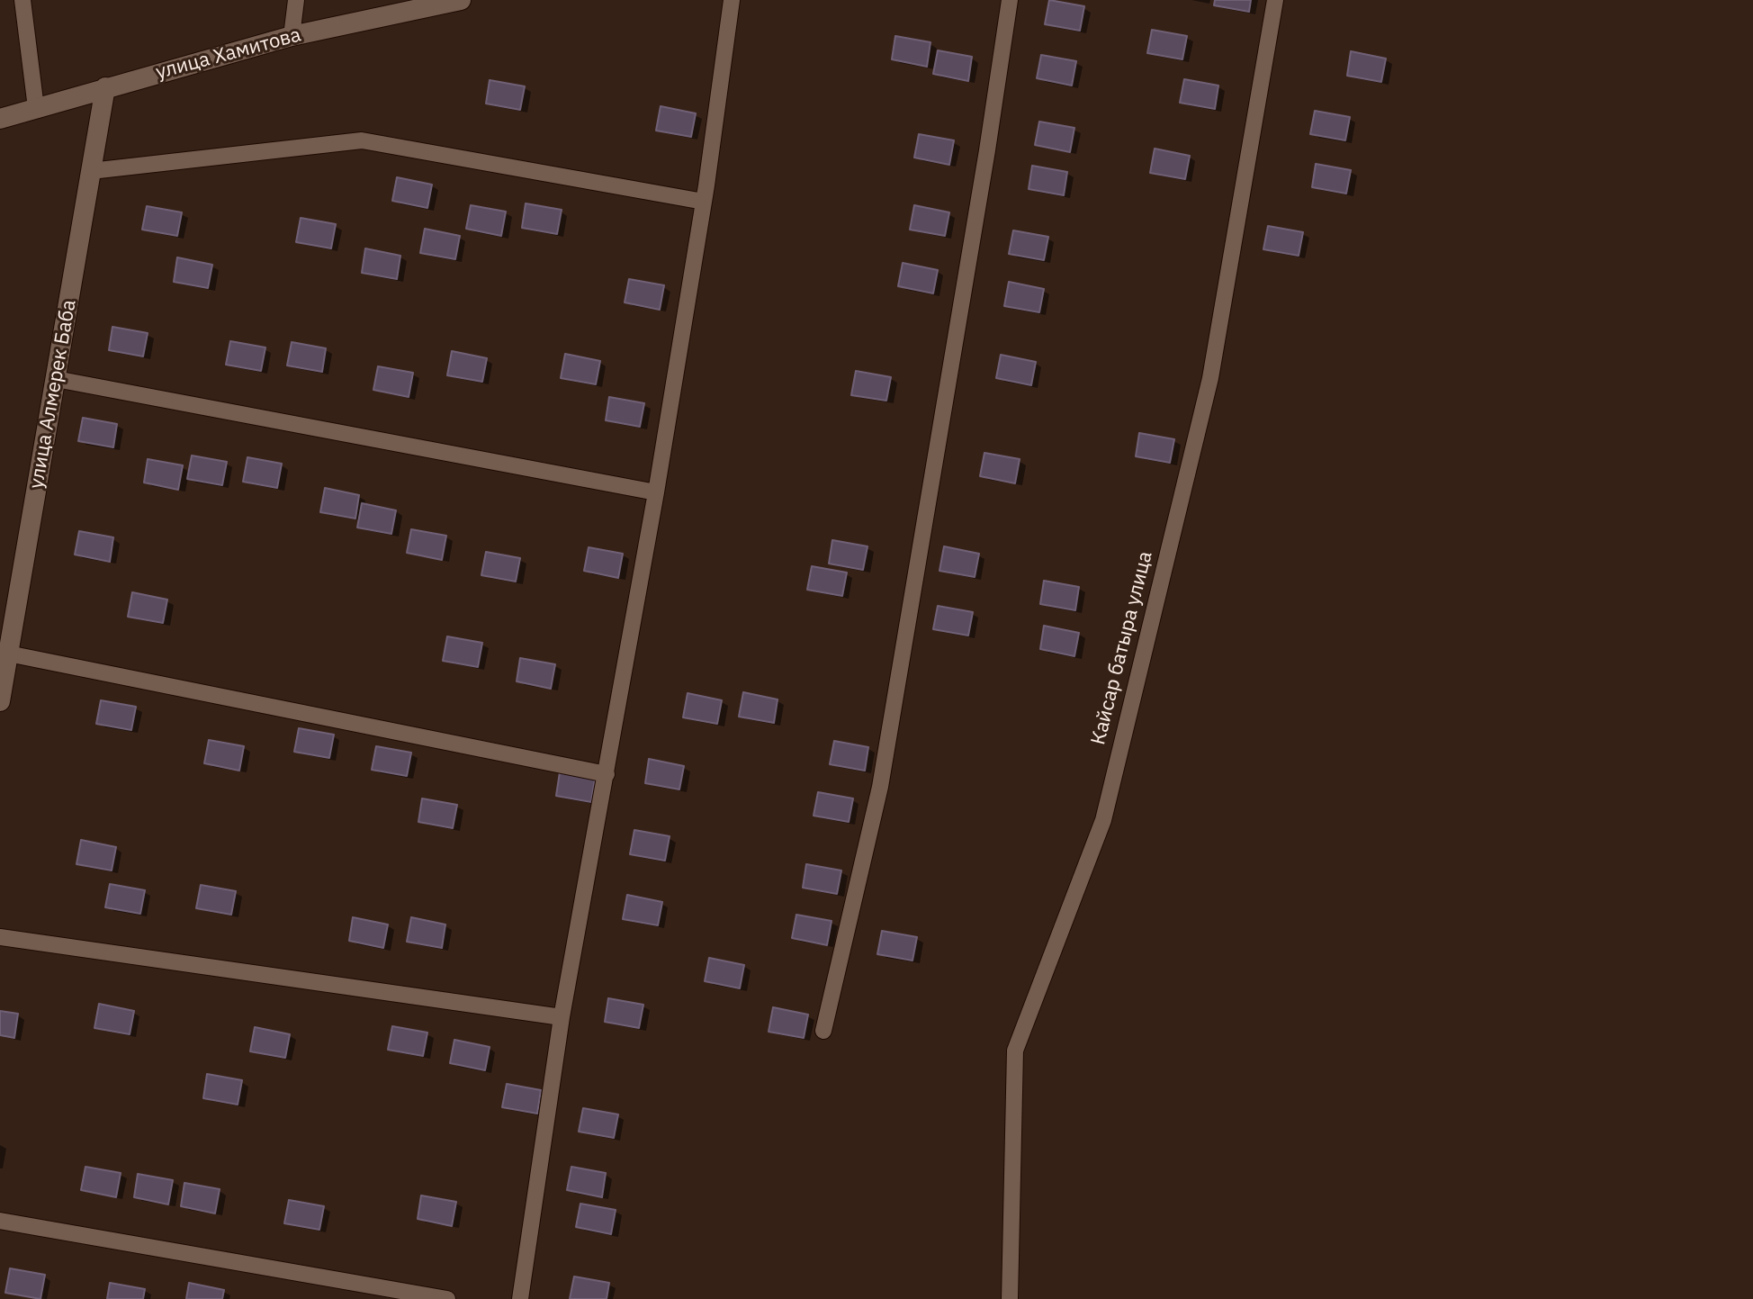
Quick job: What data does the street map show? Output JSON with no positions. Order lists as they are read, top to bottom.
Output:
{
  "streets": {
    "street": ["улица Хамитова", "улица Алмерек Баба", "Кайсар батыра улица"]
  },
  "crossings": [
    ["улица Хамитова", "улица Алмерек Баба"]
  ]
}
